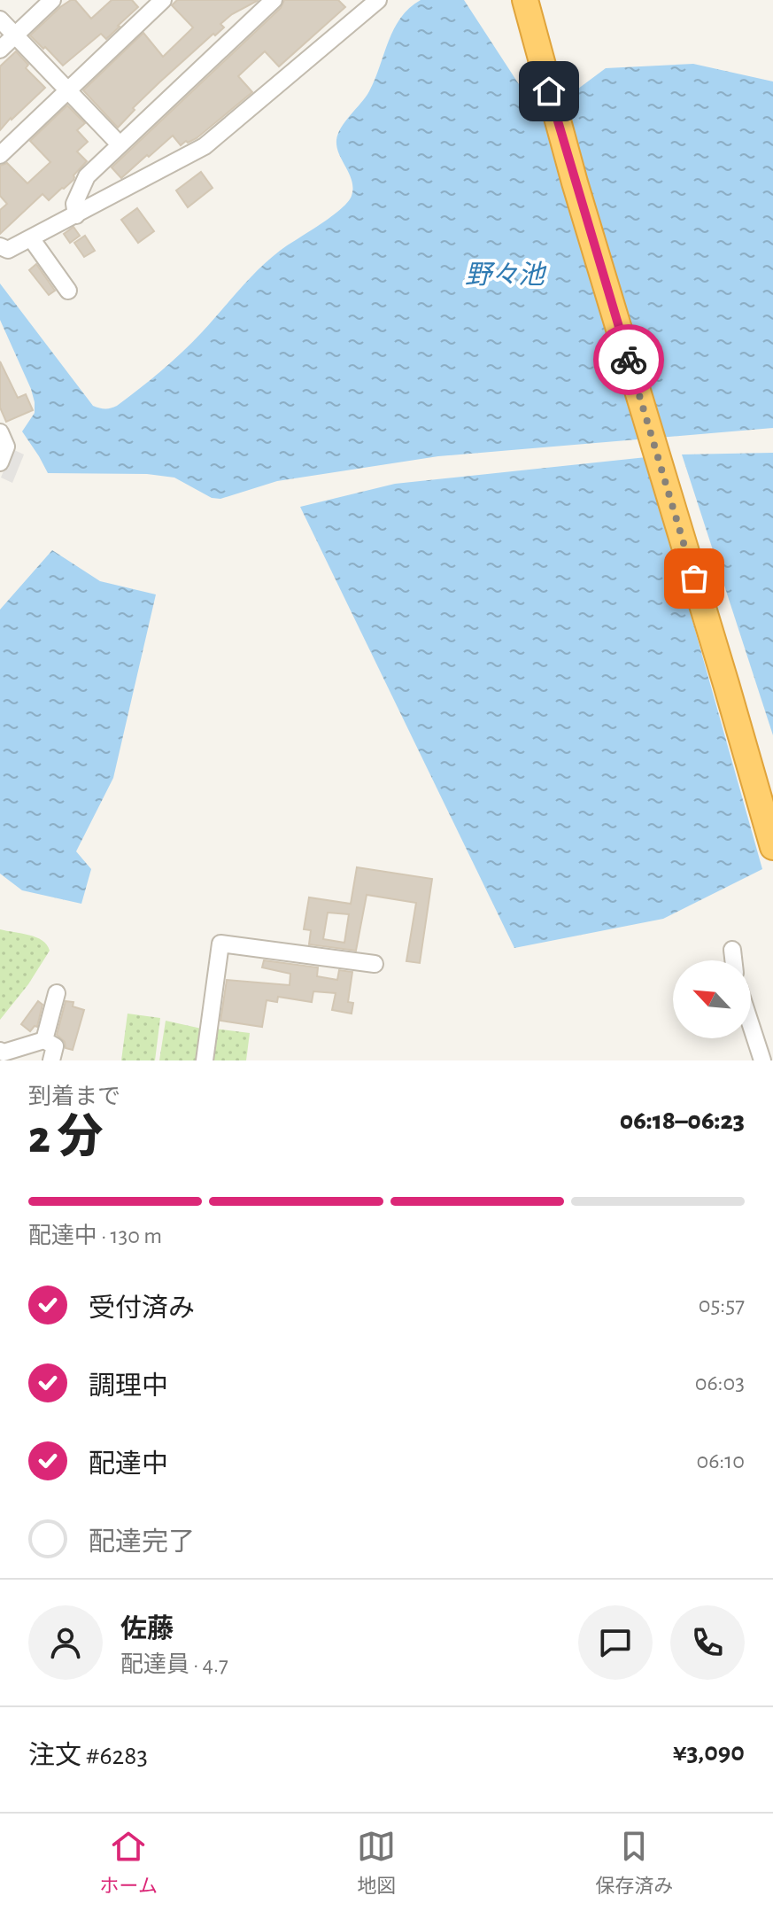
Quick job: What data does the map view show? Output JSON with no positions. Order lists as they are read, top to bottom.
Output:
{
  "water": ["野々池"],
  "north": "top left",
  "page": {
    "heading": ["2 分", "到着まで", "06:18–06:23"],
    "panel": [
      "佐藤",
      "配達員 · 4.7",
      "注文 #6283",
      "¥3,090"
    ],
    "bar": "配達中 · 130 m",
    "list": [
      ["受付済み", "05:57"],
      ["調理中", "06:03"],
      ["配達中", "06:10"],
      "配達完了"
    ],
    "tabs": ["ホーム", "地図", "保存済み"]
  }
}
